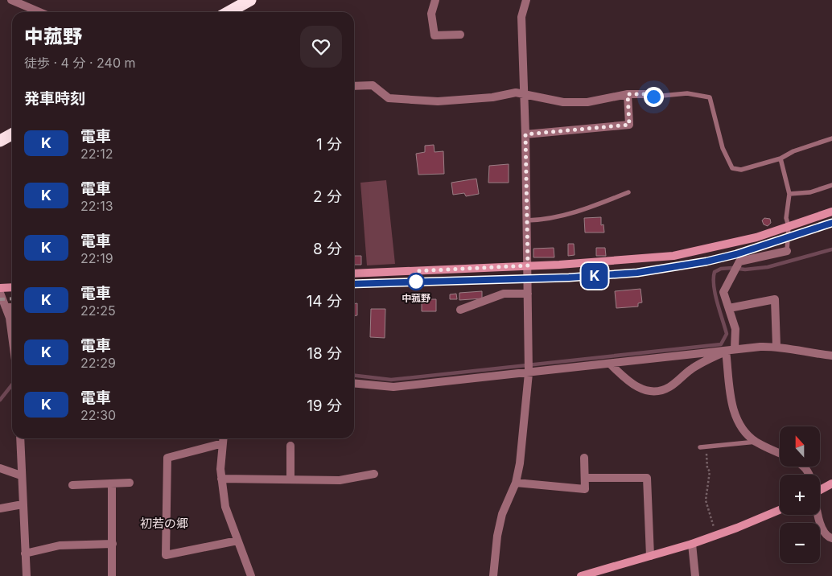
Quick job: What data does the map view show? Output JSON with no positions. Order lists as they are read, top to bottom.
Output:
{
  "districts": ["初若の郷"],
  "places": ["中菰野"],
  "north": "top",
  "page": {
    "on_map": "K",
    "heading": [
      ["中菰野", "徒歩 · 4 分 · 240 m"],
      "発車時刻"
    ],
    "list": [
      {
        "mark": "K",
        "name": "電車",
        "note": "22:12",
        "value": "1 分"
      },
      {
        "mark": "K",
        "name": "電車",
        "note": "22:13",
        "value": "2 分"
      },
      {
        "mark": "K",
        "name": "電車",
        "note": "22:19",
        "value": "8 分"
      },
      {
        "mark": "K",
        "name": "電車",
        "note": "22:25",
        "value": "14 分"
      },
      {
        "mark": "K",
        "name": "電車",
        "note": "22:29",
        "value": "18 分"
      },
      {
        "mark": "K",
        "name": "電車",
        "note": "22:30",
        "value": "19 分"
      }
    ],
    "map_buttons": ["+", "−"]
  }
}
